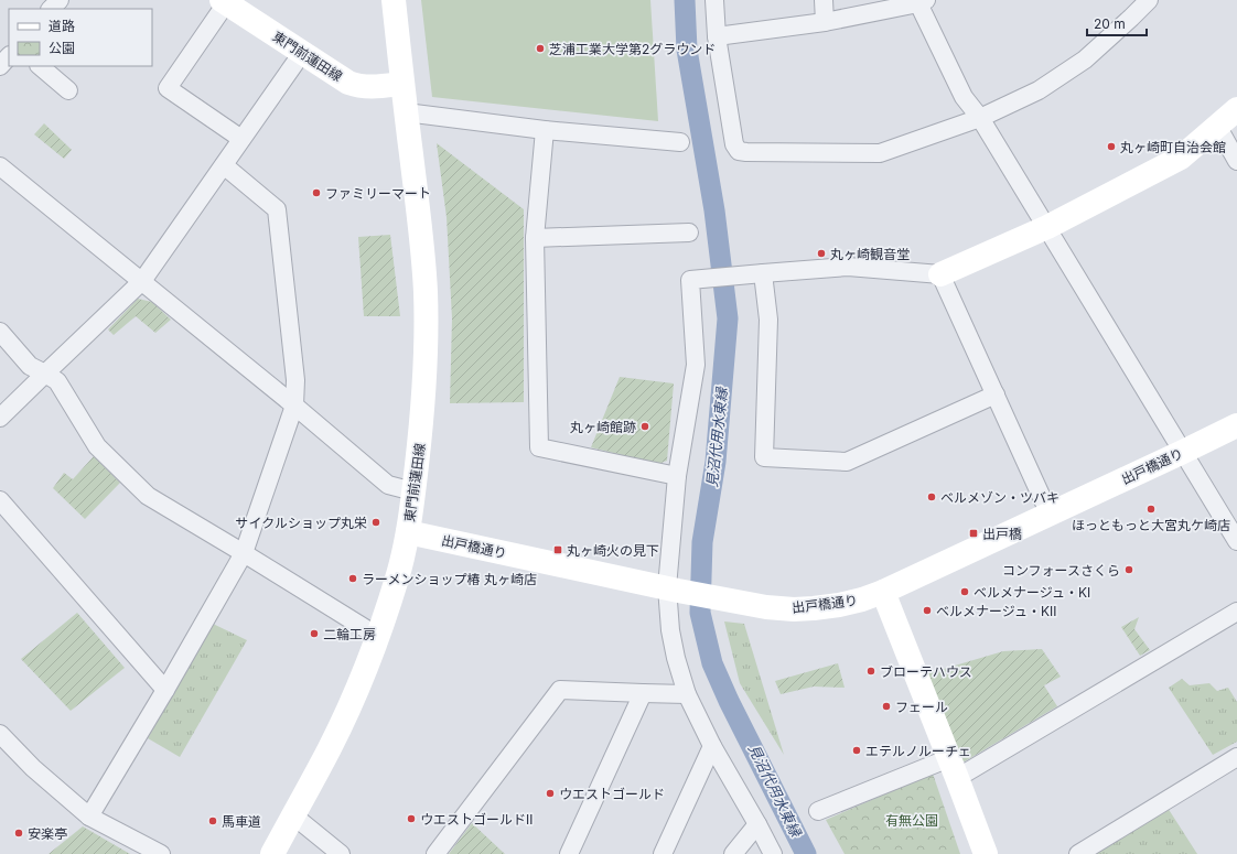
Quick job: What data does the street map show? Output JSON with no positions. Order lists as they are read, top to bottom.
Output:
{
  "streets": {
    "street": ["東門前蓮田線", "出戸橋通り"]
  },
  "crossings": [
    ["東門前蓮田線", "出戸橋通り"]
  ],
  "water": ["見沼代用水東縁"],
  "parks": ["有無公園"],
  "places": {
    "other": [
      "芝浦工業大学第2グラウンド",
      "丸ヶ崎町自治会館",
      "ファミリーマート",
      "丸ヶ崎観音堂",
      "丸ヶ崎館跡",
      "ベルメゾン・ツバキ",
      "ほっともっと大宮丸ケ崎店",
      "サイクルショップ丸栄",
      "コンフォースさくら",
      "ラーメンショップ椿 丸ヶ崎店",
      "ベルメナージュ・KⅠ",
      "ベルメナージュ・KⅡ",
      "二輪工房",
      "ブローテハウス",
      "フェール",
      "エテルノルーチェ",
      "ウエストゴールド",
      "ウエストゴールドⅡ",
      "馬車道",
      "安楽亭"
    ],
    "transit": ["出戸橋", "丸ヶ崎火の見下"]
  },
  "legend": ["道路", "公園"],
  "scale_bar": "20 m"
}
